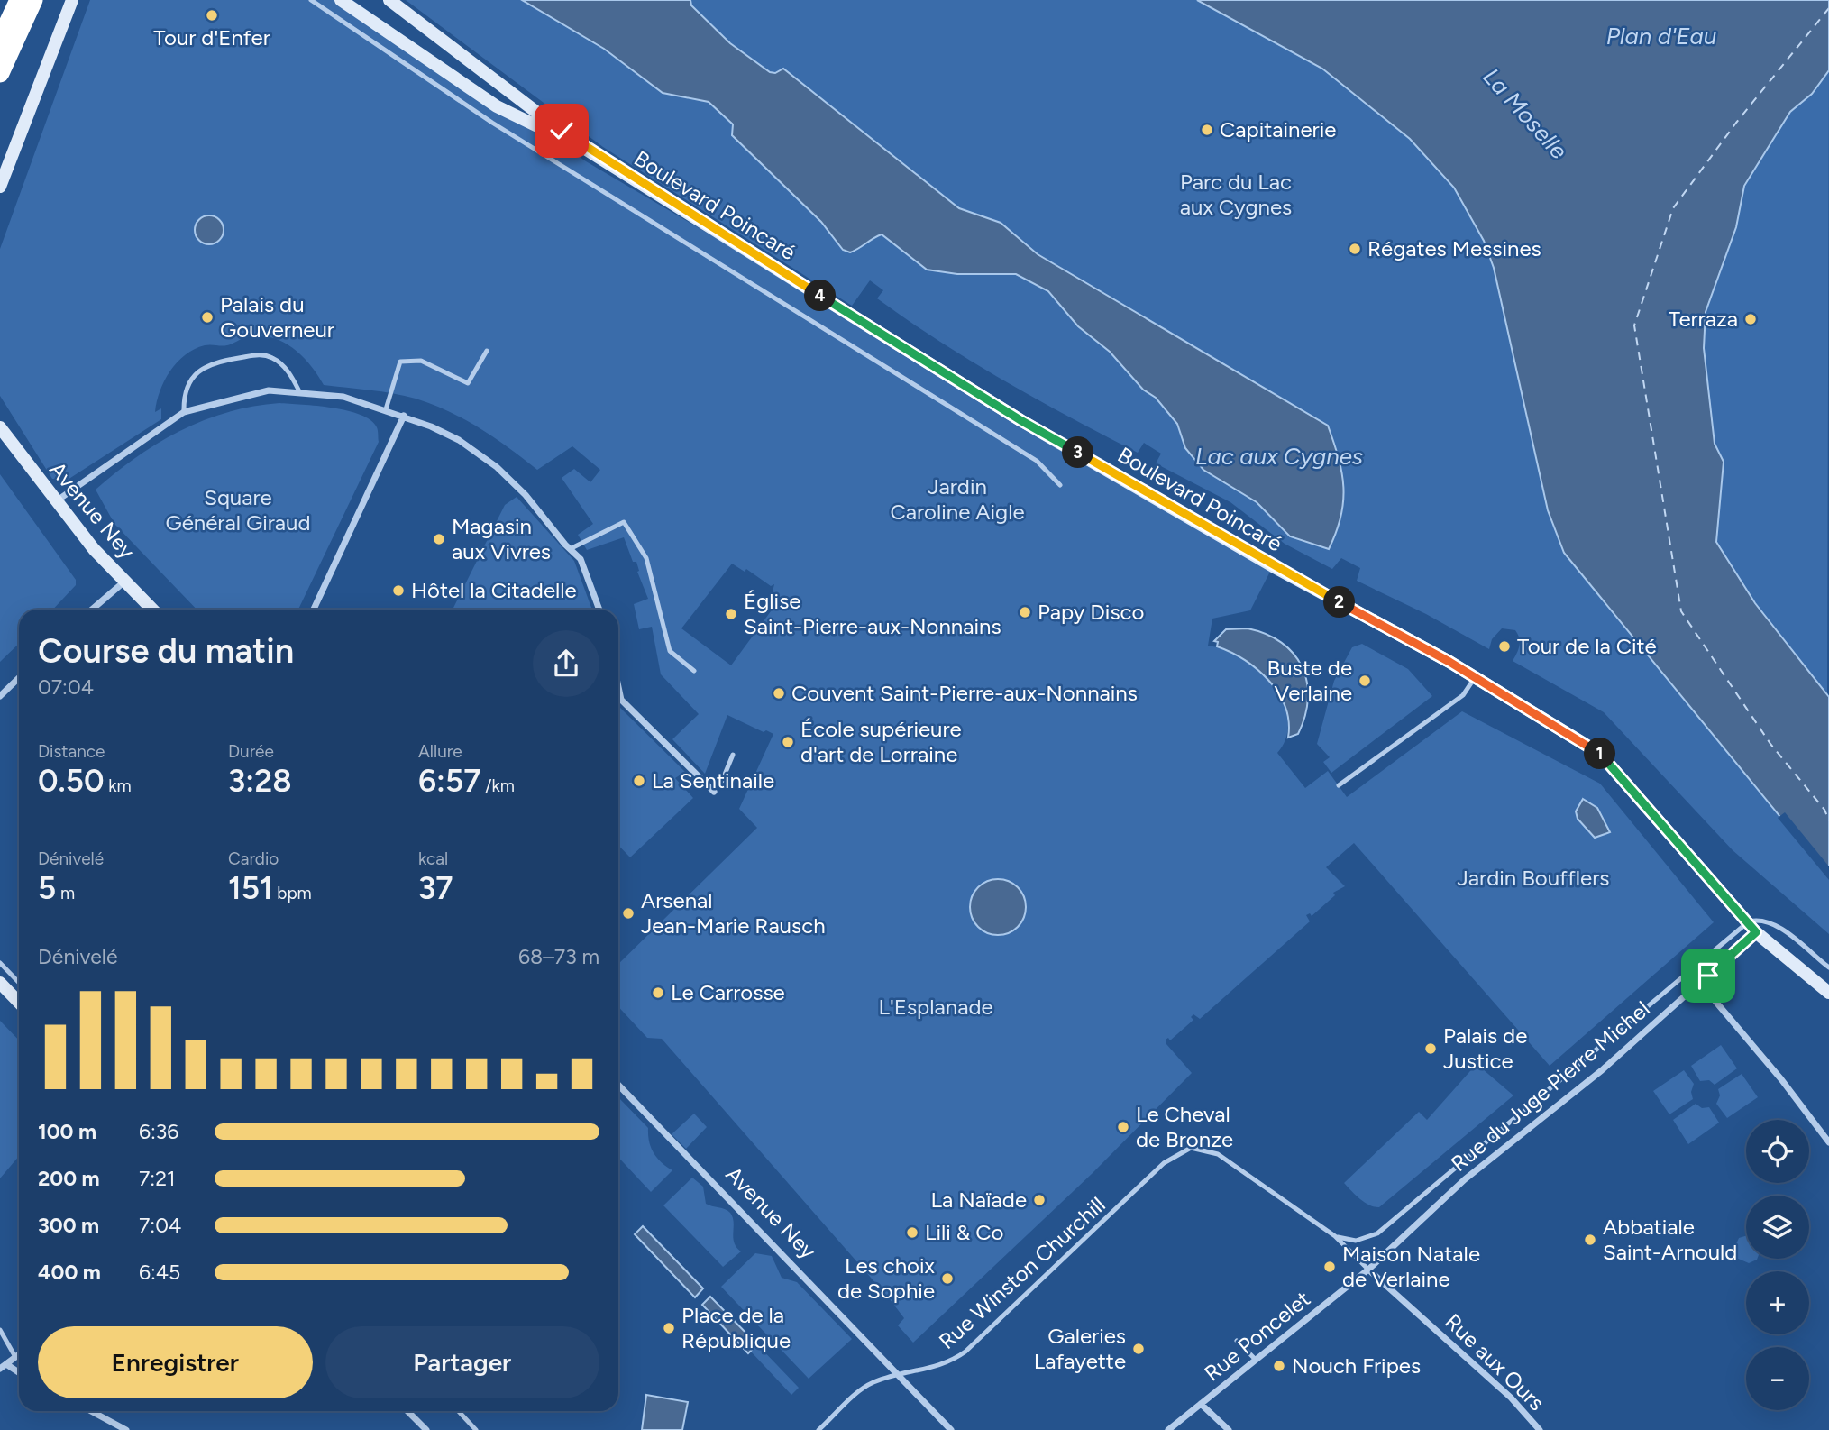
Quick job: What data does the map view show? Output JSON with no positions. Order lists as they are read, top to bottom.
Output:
{
  "streets": {
    "main road": ["Boulevard Poincaré", "Avenue Ney"],
    "street": ["Rue du Juge Pierre Michel", "Rue Poncelet", "Rue aux Ours"],
    "lane": ["Rue Winston Churchill"]
  },
  "crossings": [
    ["Boulevard Poincaré", "Rue du Juge Pierre Michel"],
    ["Avenue Ney", "Rue Winston Churchill"],
    ["Rue du Juge Pierre Michel", "Rue Winston Churchill"],
    ["Rue du Juge Pierre Michel", "Rue Poncelet"],
    ["Rue du Juge Pierre Michel", "Rue aux Ours"],
    ["Rue Poncelet", "Rue aux Ours"]
  ],
  "water": ["Plan d'Eau", "La Moselle", "Lac aux Cygnes"],
  "parks": [
    "Parc du Lac aux Cygnes",
    "Jardin Caroline Aigle",
    "Square Général Giraud",
    "Jardin Boufflers",
    "L'Esplanade"
  ],
  "places": [
    "Tour d'Enfer",
    "Capitainerie",
    "Régates Messines",
    "Palais du Gouverneur",
    "Terraza",
    "Magasin aux Vivres",
    "Hôtel la Citadelle",
    "Papy Disco",
    "Église Saint-Pierre-aux-Nonnains",
    "Tour de la Cité",
    "Buste de Verlaine",
    "Couvent Saint-Pierre-aux-Nonnains",
    "École supérieure d'art de Lorraine",
    "La Sentinaile",
    "Arsenal Jean-Marie Rausch",
    "Le Carrosse",
    "Palais de Justice",
    "Le Cheval de Bronze",
    "La Naïade",
    "Lili & Co",
    "Abbatiale Saint-Arnould",
    "Maison Natale de Verlaine",
    "Les choix de Sophie",
    "Place de la République",
    "Galeries Lafayette",
    "Nouch Fripes"
  ],
  "page": {
    "pins": [
      "4",
      "3",
      "2",
      "1"
    ],
    "heading": ["Course du matin", "07:04"],
    "stats": [
      ["Distance", "0.50 km"],
      ["Durée", "3:28"],
      ["Allure", "6:57 /km"],
      ["Dénivelé", "5 m"],
      ["Cardio", "151 bpm"],
      ["kcal", "37"]
    ],
    "chart": ["Dénivelé", "68–73 m"],
    "list": [
      {
        "name": "100 m",
        "note": "6:36"
      },
      {
        "name": "200 m",
        "note": "7:21"
      },
      {
        "name": "300 m",
        "note": "7:04"
      },
      {
        "name": "400 m",
        "note": "6:45"
      }
    ],
    "map_buttons": ["+", "−"],
    "buttons": ["Enregistrer", "Partager"]
  }
}
